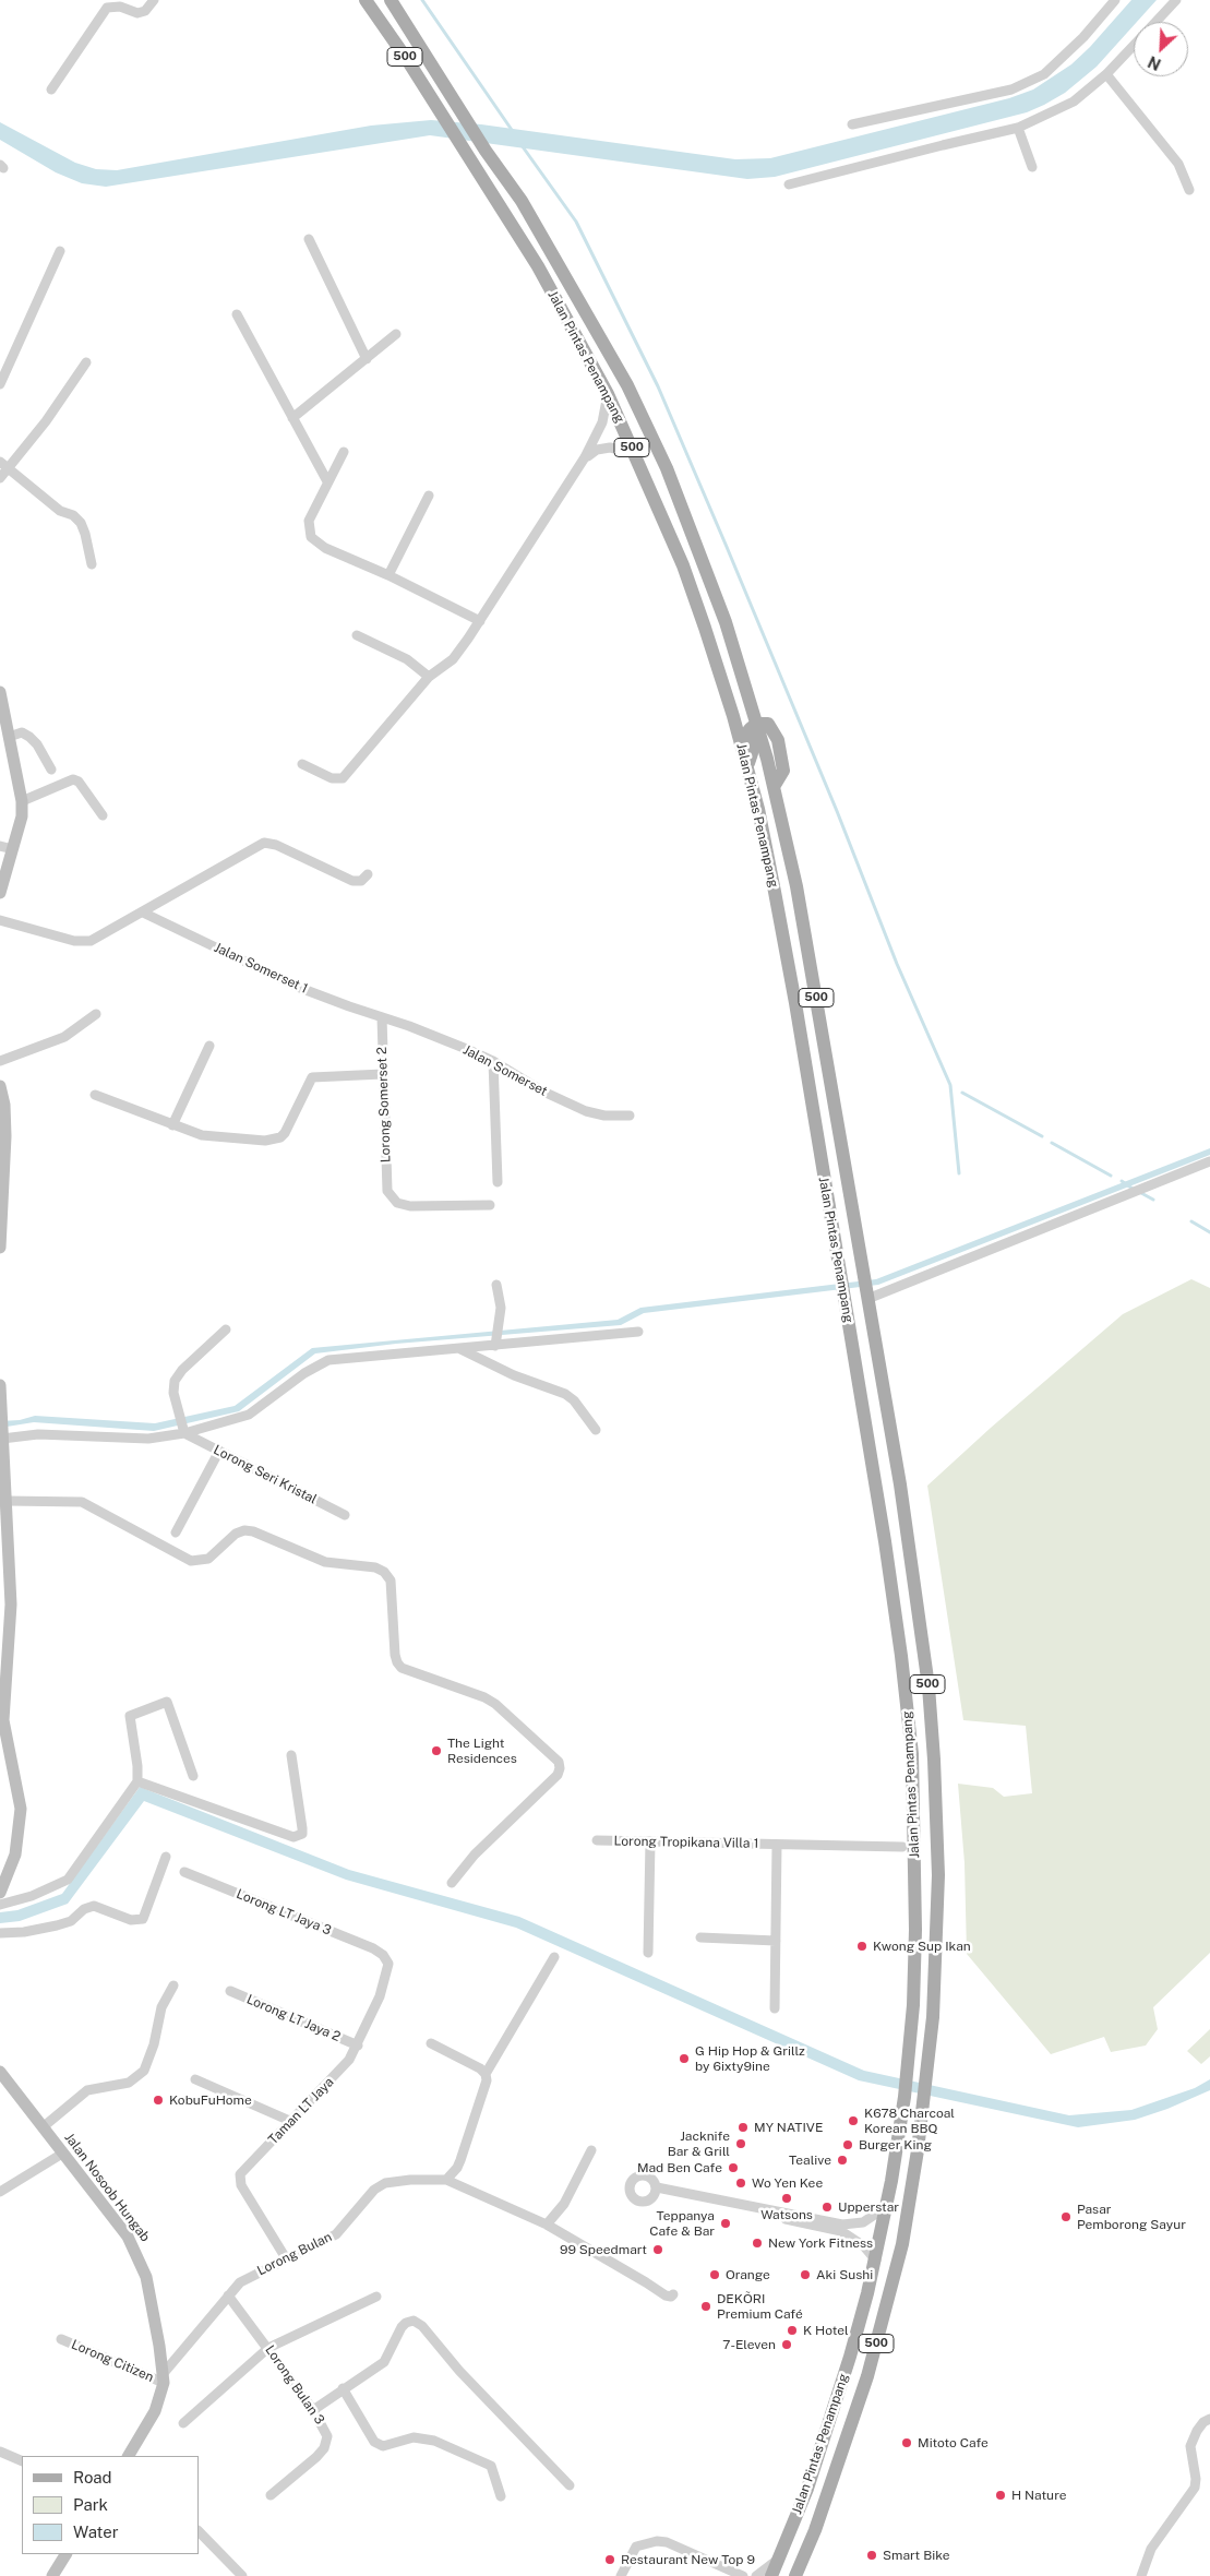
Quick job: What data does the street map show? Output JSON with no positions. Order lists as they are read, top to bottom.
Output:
{
  "streets": {
    "main road": ["500", "Jalan Pintas Penampang", "Jalan Nosoob Hungab"],
    "street": [
      "Jalan Somerset 1",
      "Jalan Somerset",
      "Lorong Somerset 2",
      "Lorong Seri Kristal",
      "Lorong Tropikana Villa 1",
      "Lorong LT Jaya 3",
      "Lorong LT Jaya 2",
      "Taman LT Jaya",
      "Lorong Bulan",
      "Lorong Citizen",
      "Lorong Bulan 3"
    ]
  },
  "crossings": [
    ["Jalan Somerset 1", "Jalan Somerset"],
    ["Jalan Somerset 1", "Lorong Somerset 2"],
    ["Jalan Somerset", "Lorong Somerset 2"],
    ["Lorong LT Jaya 3", "Taman LT Jaya"],
    ["Lorong LT Jaya 2", "Taman LT Jaya"],
    ["Taman LT Jaya", "Lorong Bulan"],
    ["Jalan Nosoob Hungab", "Lorong Bulan"],
    ["Jalan Nosoob Hungab", "Lorong Citizen"],
    ["Lorong Bulan", "Lorong Citizen"],
    ["Lorong Bulan", "Lorong Bulan 3"]
  ],
  "places": [
    "The Light Residences",
    "Kwong Sup Ikan",
    "G Hip Hop & Grillz by 6ixty9ine",
    "KobuFuHome",
    "K678 Charcoal Korean BBQ",
    "MY NATIVE",
    "Jacknife Bar & Grill",
    "Burger King",
    "Tealive",
    "Mad Ben Cafe",
    "Wo Yen Kee",
    "Watsons",
    "Upperstar",
    "Pasar Pemborong Sayur",
    "Teppanya Cafe & Bar",
    "New York Fitness",
    "99 Speedmart",
    "Orange",
    "Aki Sushi",
    "DEKÕRI Premium Café",
    "K Hotel",
    "7-Eleven",
    "Mitoto Cafe",
    "H Nature",
    "Smart Bike",
    "Restaurant New Top 9"
  ],
  "legend": ["Road", "Park", "Water"],
  "north": "bottom left"
}
